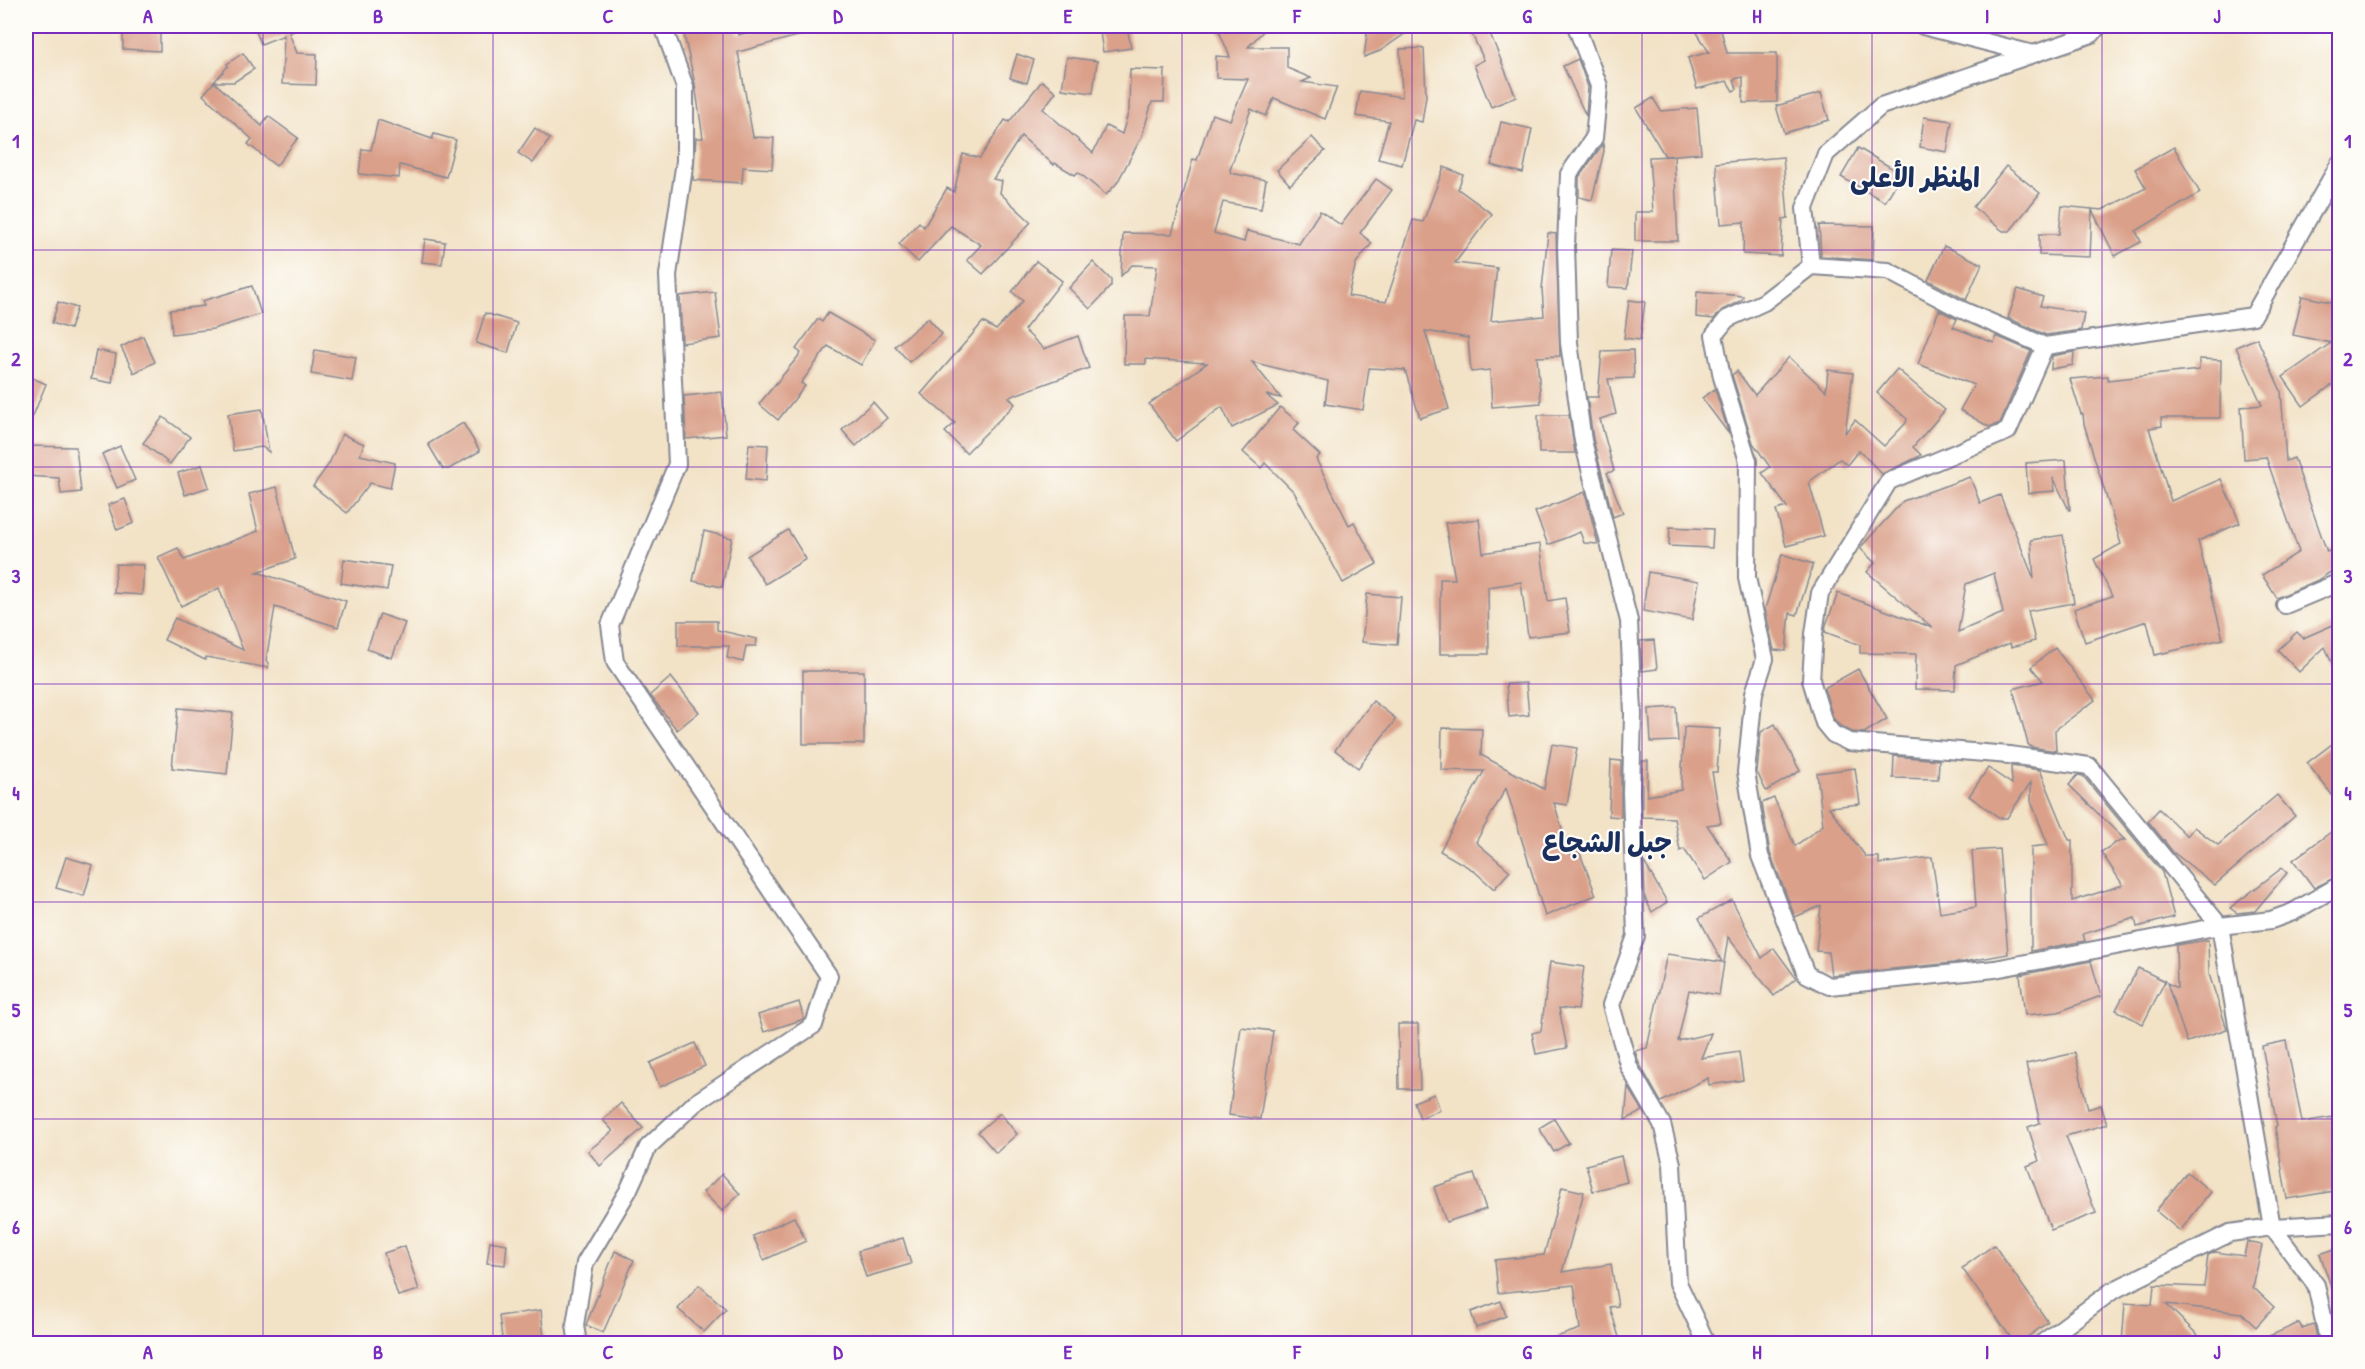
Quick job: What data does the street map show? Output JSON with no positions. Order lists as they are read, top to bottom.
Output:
{
  "districts": ["المنظر الأعلى", "جبل الشجاع"],
  "grid": {
    "columns": [
      "A",
      "B",
      "C",
      "D",
      "E",
      "F",
      "G",
      "H",
      "I",
      "J"
    ],
    "rows": [
      "1",
      "2",
      "3",
      "4",
      "5",
      "6"
    ]
  }
}
